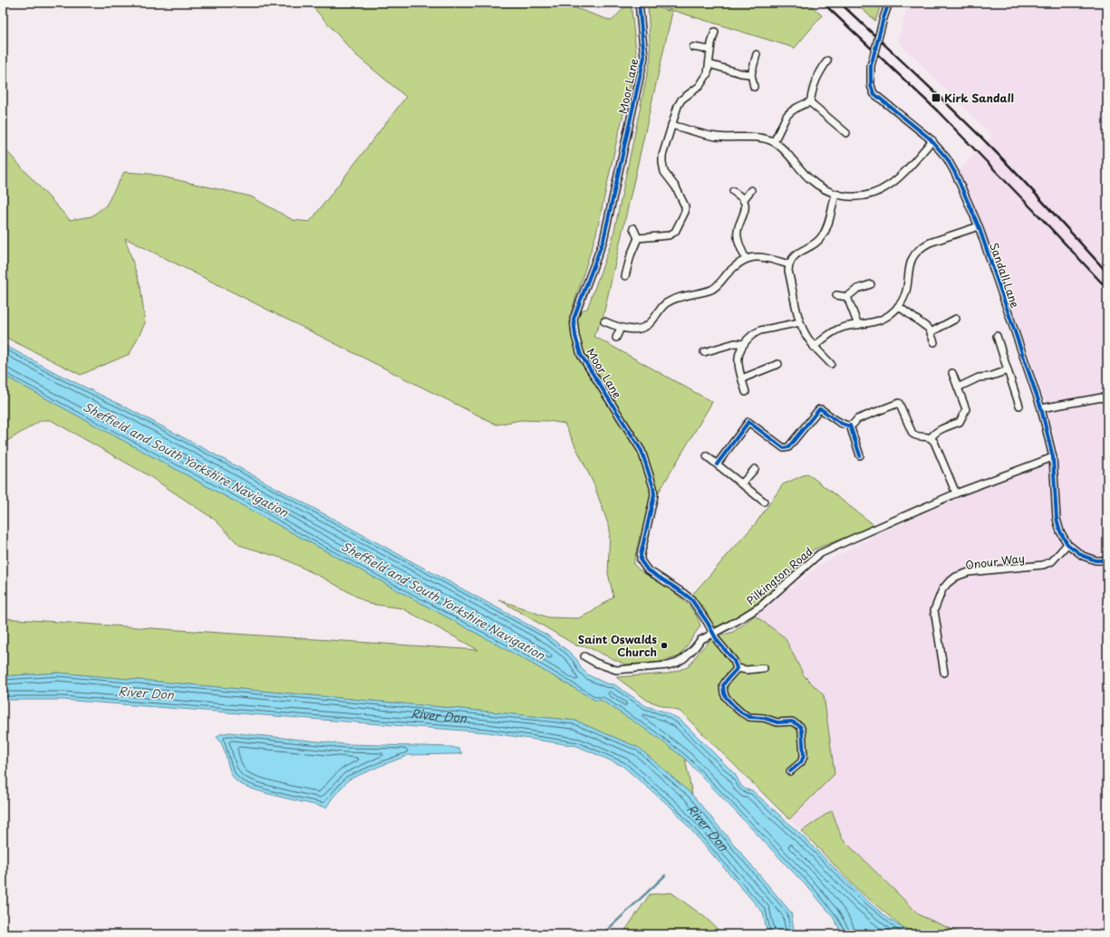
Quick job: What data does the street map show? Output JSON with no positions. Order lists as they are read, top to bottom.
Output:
{
  "streets": {
    "street": [
      "Moor Lane",
      "Sandall Lane",
      "Onour Way",
      "Pilkington Road"
    ]
  },
  "crossings": [
    ["Moor Lane", "Pilkington Road"],
    ["Sandall Lane", "Onour Way"],
    ["Sandall Lane", "Pilkington Road"]
  ],
  "water": ["Sheffield and South Yorkshire Navigation", "River Don"],
  "places": {
    "transit": ["Kirk Sandall"],
    "other": ["Saint Oswalds Church"]
  }
}
